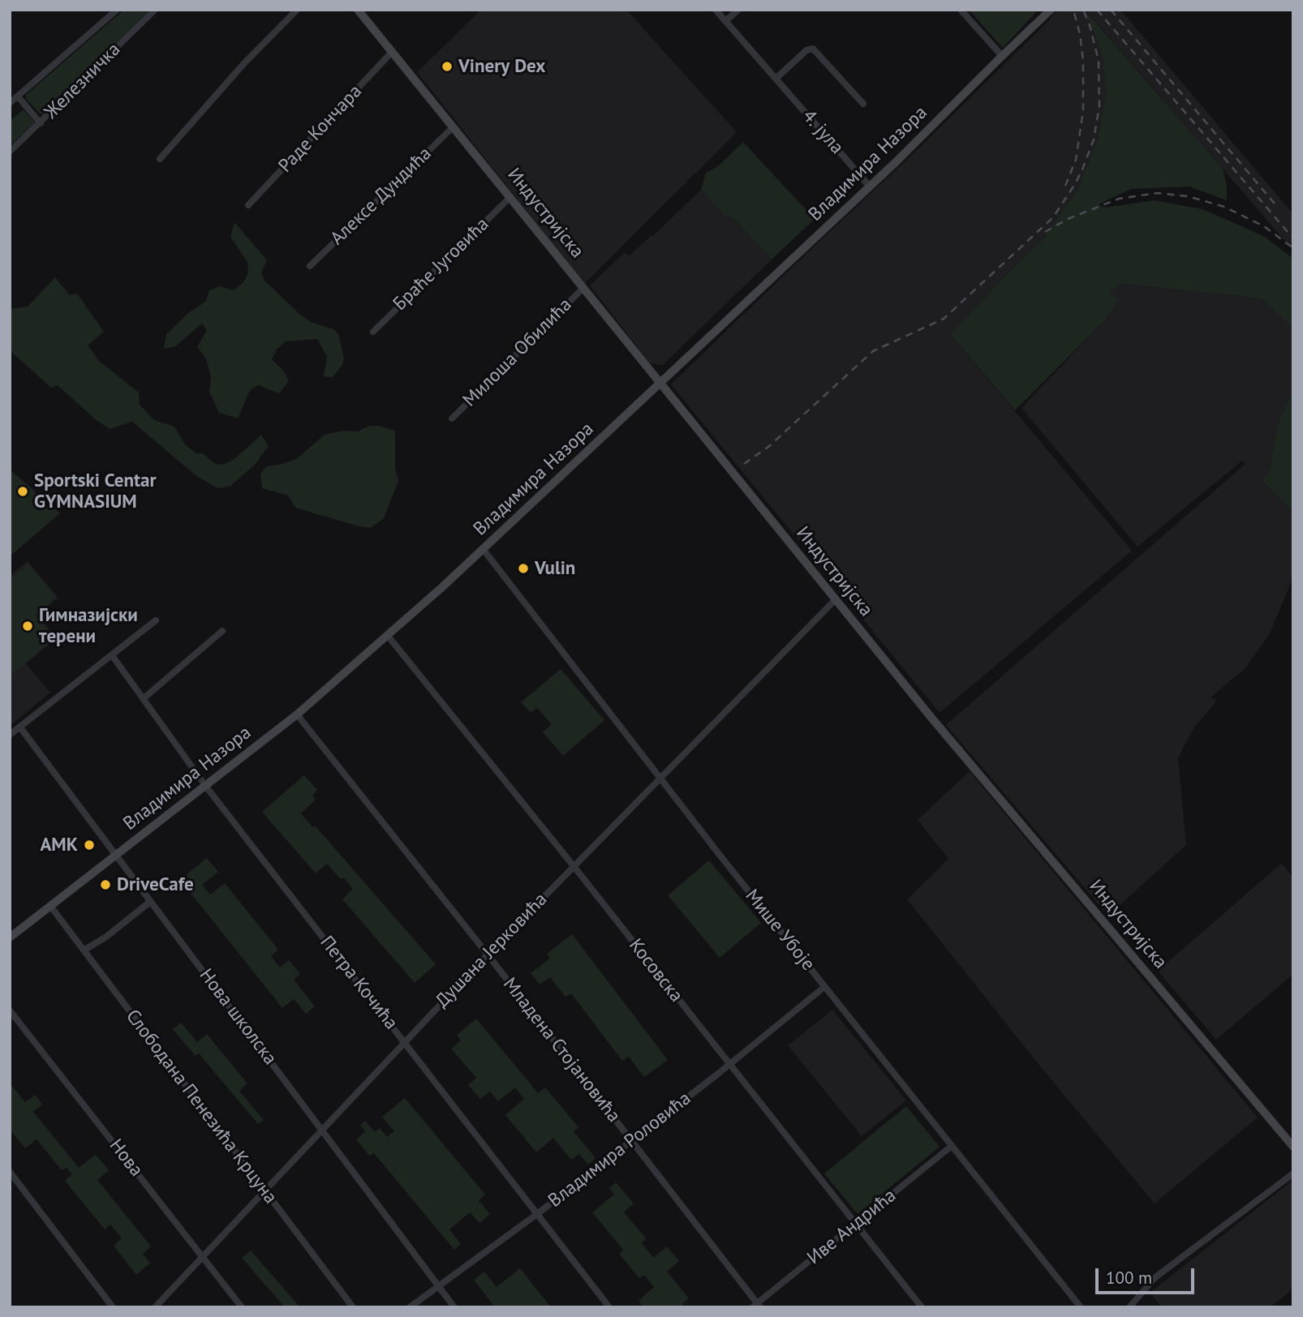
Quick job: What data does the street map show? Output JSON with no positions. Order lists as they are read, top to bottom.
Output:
{
  "streets": {
    "main road": ["Владимира Назора", "Индустријска"],
    "street": [
      "Железничка",
      "Раде Кончара",
      "4. јула",
      "Алексе Дундића",
      "Браће Југовића",
      "Милоша Обилића",
      "Мише Убоје",
      "Душана Јерковића",
      "Косовска",
      "Петра Кочића",
      "Нова школска",
      "Младена Стојановића",
      "Слободана Пенезића Крцуна",
      "Владимира Роловића",
      "Нова",
      "Иве Андрића"
    ]
  },
  "crossings": [
    ["Раде Кончара", "Индустријска"],
    ["4. јула", "Владимира Назора"],
    ["Владимира Назора", "Индустријска"],
    ["Владимира Назора", "Мише Убоје"],
    ["Владимира Назора", "Косовска"],
    ["Владимира Назора", "Петра Кочића"],
    ["Владимира Назора", "Нова школска"],
    ["Владимира Назора", "Младена Стојановића"],
    ["Владимира Назора", "Слободана Пенезића Крцуна"],
    ["Алексе Дундића", "Индустријска"],
    ["Индустријска", "Браће Југовића"],
    ["Индустријска", "Милоша Обилића"],
    ["Индустријска", "Душана Јерковића"],
    ["Мише Убоје", "Душана Јерковића"],
    ["Мише Убоје", "Владимира Роловића"],
    ["Мише Убоје", "Иве Андрића"],
    ["Душана Јерковића", "Косовска"],
    ["Душана Јерковића", "Петра Кочића"],
    ["Душана Јерковића", "Нова школска"],
    ["Душана Јерковића", "Младена Стојановића"],
    ["Душана Јерковића", "Слободана Пенезића Крцуна"],
    ["Душана Јерковића", "Нова"],
    ["Косовска", "Владимира Роловића"],
    ["Косовска", "Иве Андрића"],
    ["Петра Кочића", "Владимира Роловића"],
    ["Нова школска", "Владимира Роловића"],
    ["Младена Стојановића", "Владимира Роловића"],
    ["Младена Стојановића", "Иве Андрића"]
  ],
  "places": [
    "Vinery Dex",
    "Sportski Centar GYMNASIUM",
    "Vulin",
    "Гимназијски терени",
    "АМК",
    "DriveCafe"
  ],
  "scale_bar": "100 m"
}
